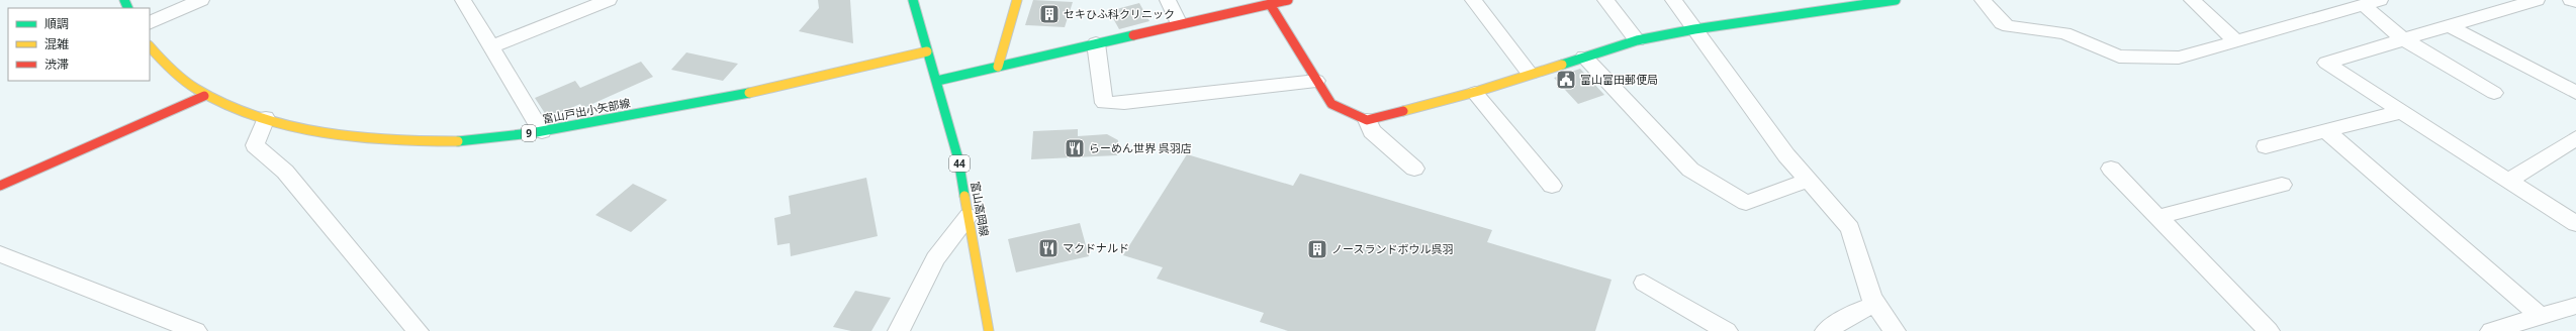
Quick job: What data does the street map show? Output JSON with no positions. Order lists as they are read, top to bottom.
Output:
{
  "streets": {
    "main road": [
      "富山戸出小矢部線",
      "9",
      "44",
      "富山高岡線"
    ]
  },
  "crossings": [
    ["富山戸出小矢部線", "富山高岡線"]
  ],
  "places": {
    "building": ["セキひふ科クリニック", "ノースランドボウル呉羽"],
    "public building": ["富山富田郵便局"],
    "restaurant": ["らーめん世界 呉羽店", "マクドナルド"]
  },
  "legend": ["順調", "混雑", "渋滞"]
}
